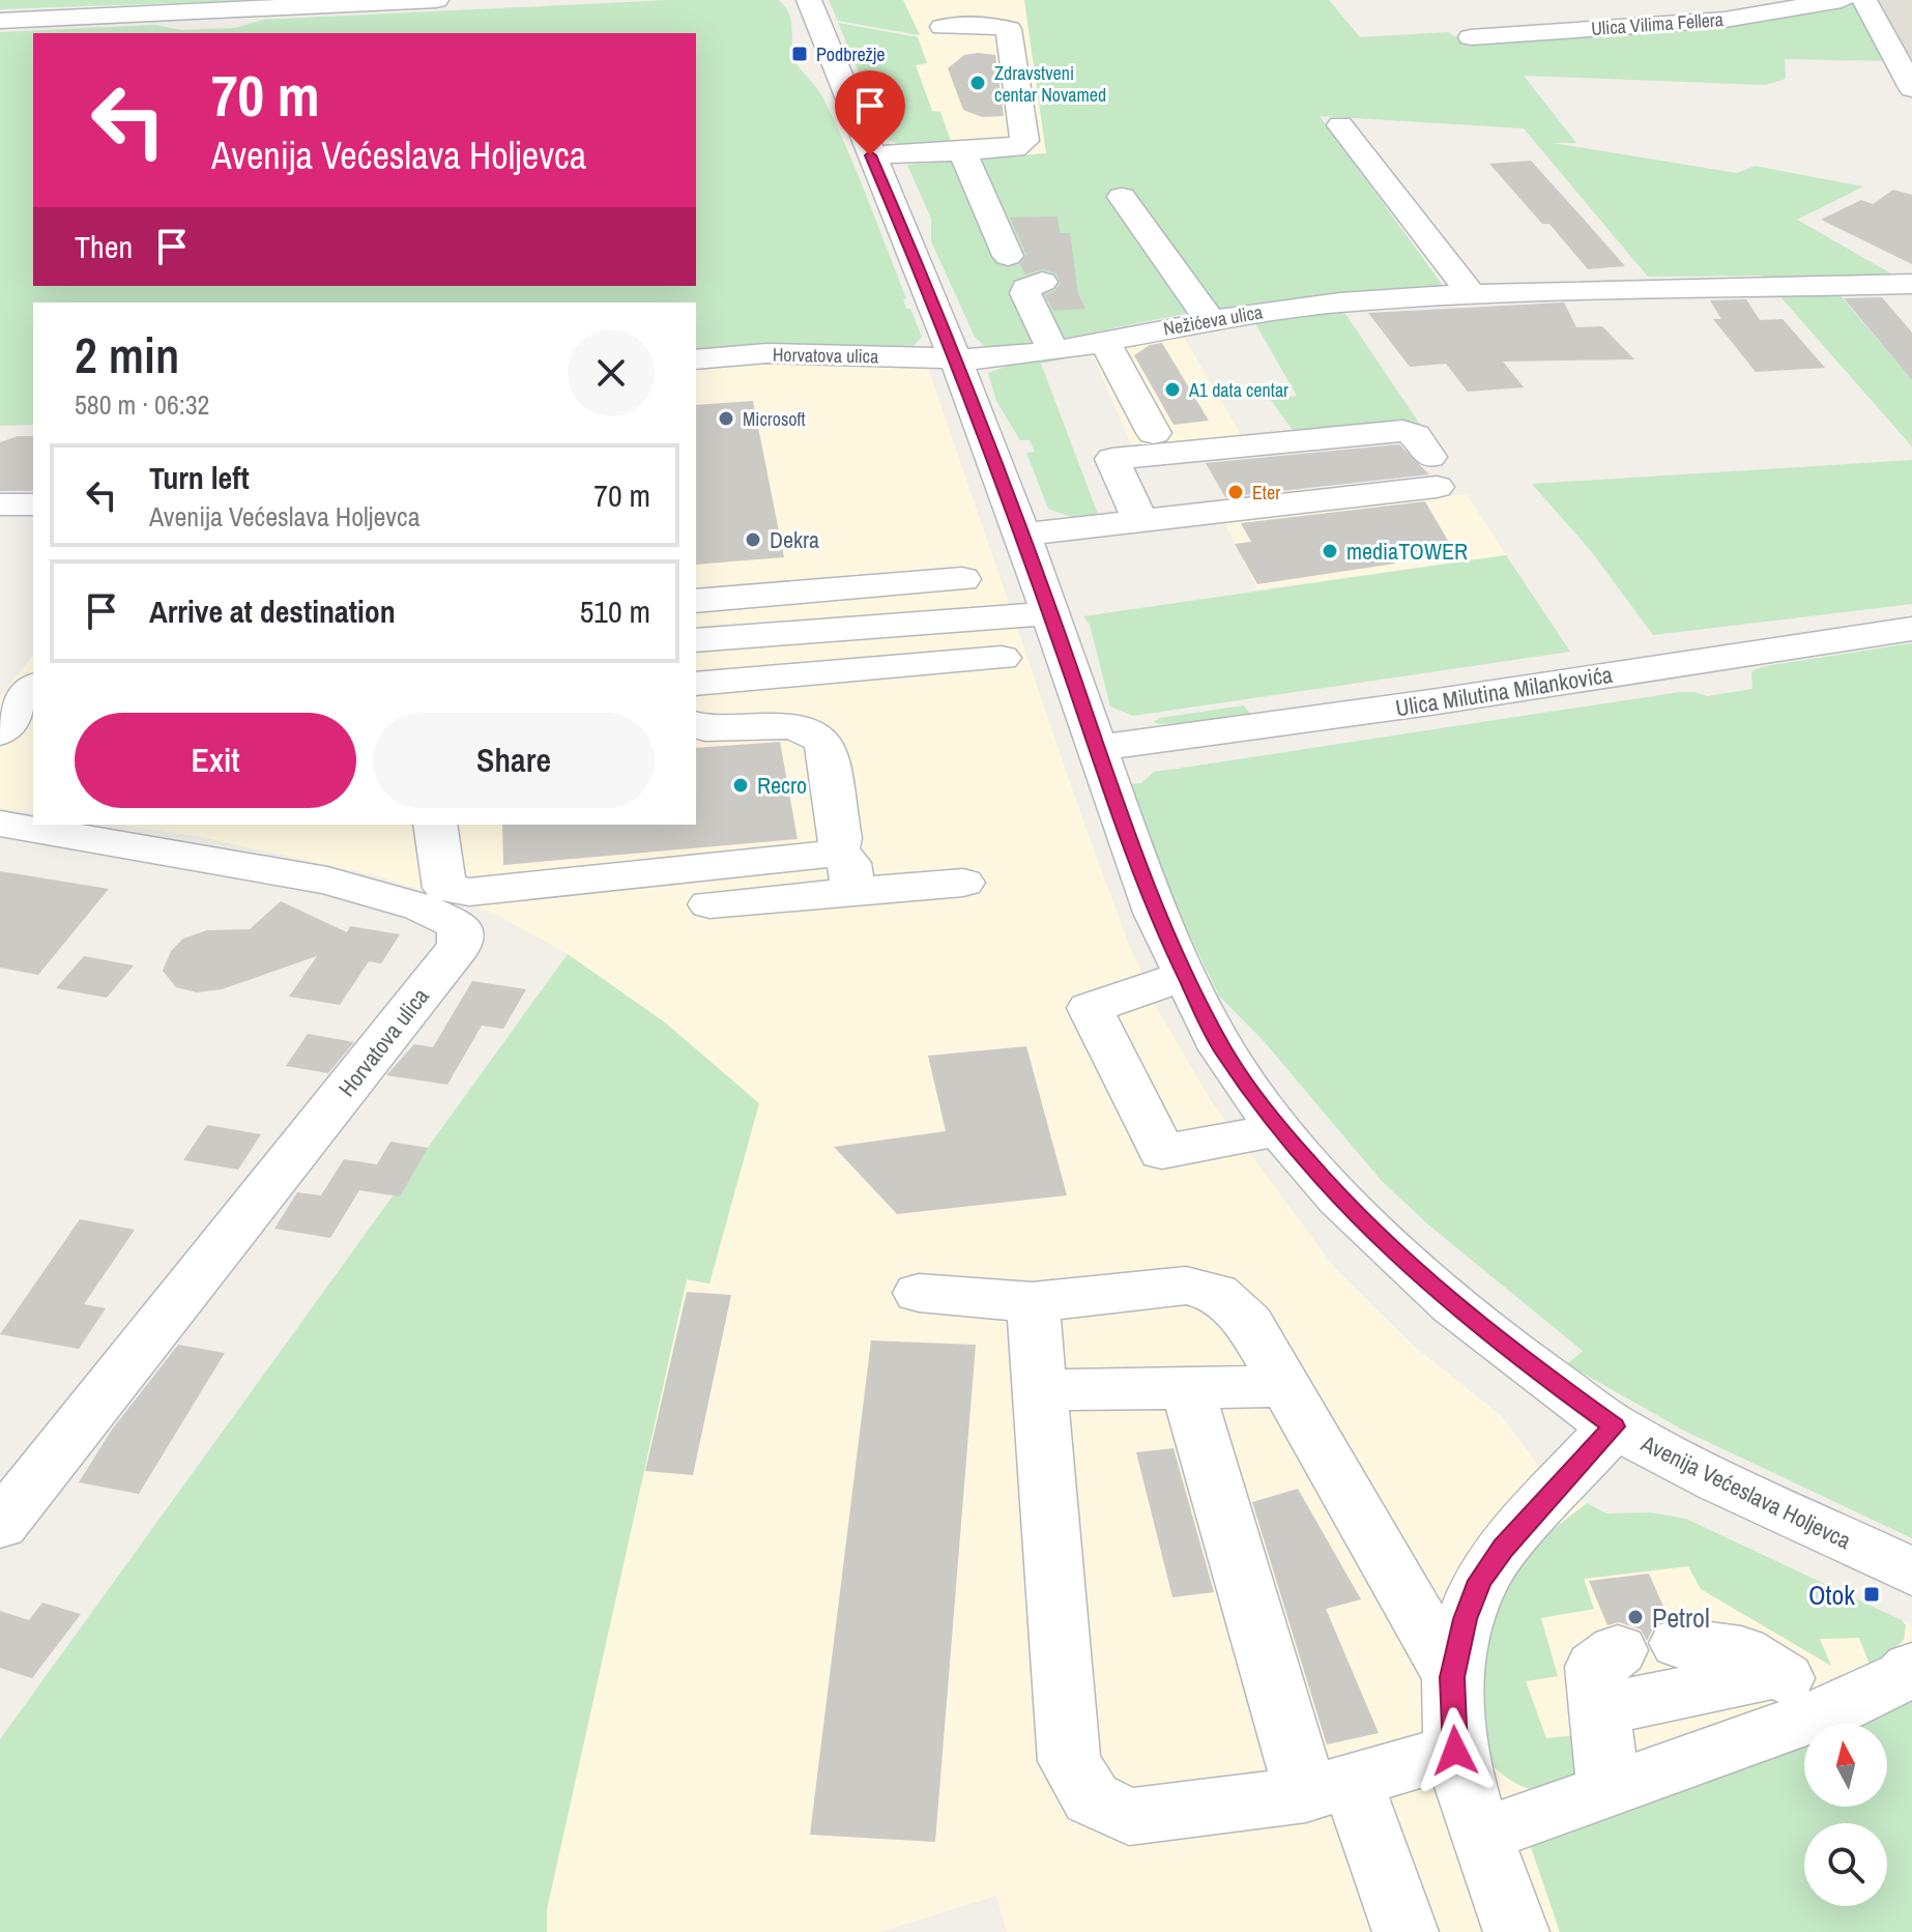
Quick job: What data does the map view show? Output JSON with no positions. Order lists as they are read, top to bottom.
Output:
{
  "streets": {
    "street": [
      "Ulica Vilima Fellera",
      "Nežićeva ulica",
      "Horvatova ulica",
      "Ulica Milutina Milankovića",
      "Avenija Većeslava Holjevca"
    ]
  },
  "crossings": [
    ["Nežićeva ulica", "Horvatova ulica"],
    ["Nežićeva ulica", "Avenija Većeslava Holjevca"],
    ["Horvatova ulica", "Avenija Većeslava Holjevca"],
    ["Ulica Milutina Milankovića", "Avenija Većeslava Holjevca"]
  ],
  "places": {
    "transit": ["Podbrežje", "Otok"],
    "other": [
      "Zdravstveni centar Novamed",
      "A1 data centar",
      "Microsoft",
      "Eter",
      "Dekra",
      "mediaTOWER",
      "Recro",
      "Petrol"
    ]
  },
  "north": "top",
  "page": {
    "turn": ["70 m", "Avenija Većeslava Holjevca"],
    "then": "Then",
    "heading": ["2 min", "580 m · 06:32"],
    "list": [
      {
        "name": "Turn left",
        "note": "Avenija Većeslava Holjevca",
        "value": "70 m"
      },
      {
        "name": "Arrive at destination",
        "value": "510 m"
      }
    ],
    "buttons": ["Exit", "Share"]
  }
}
